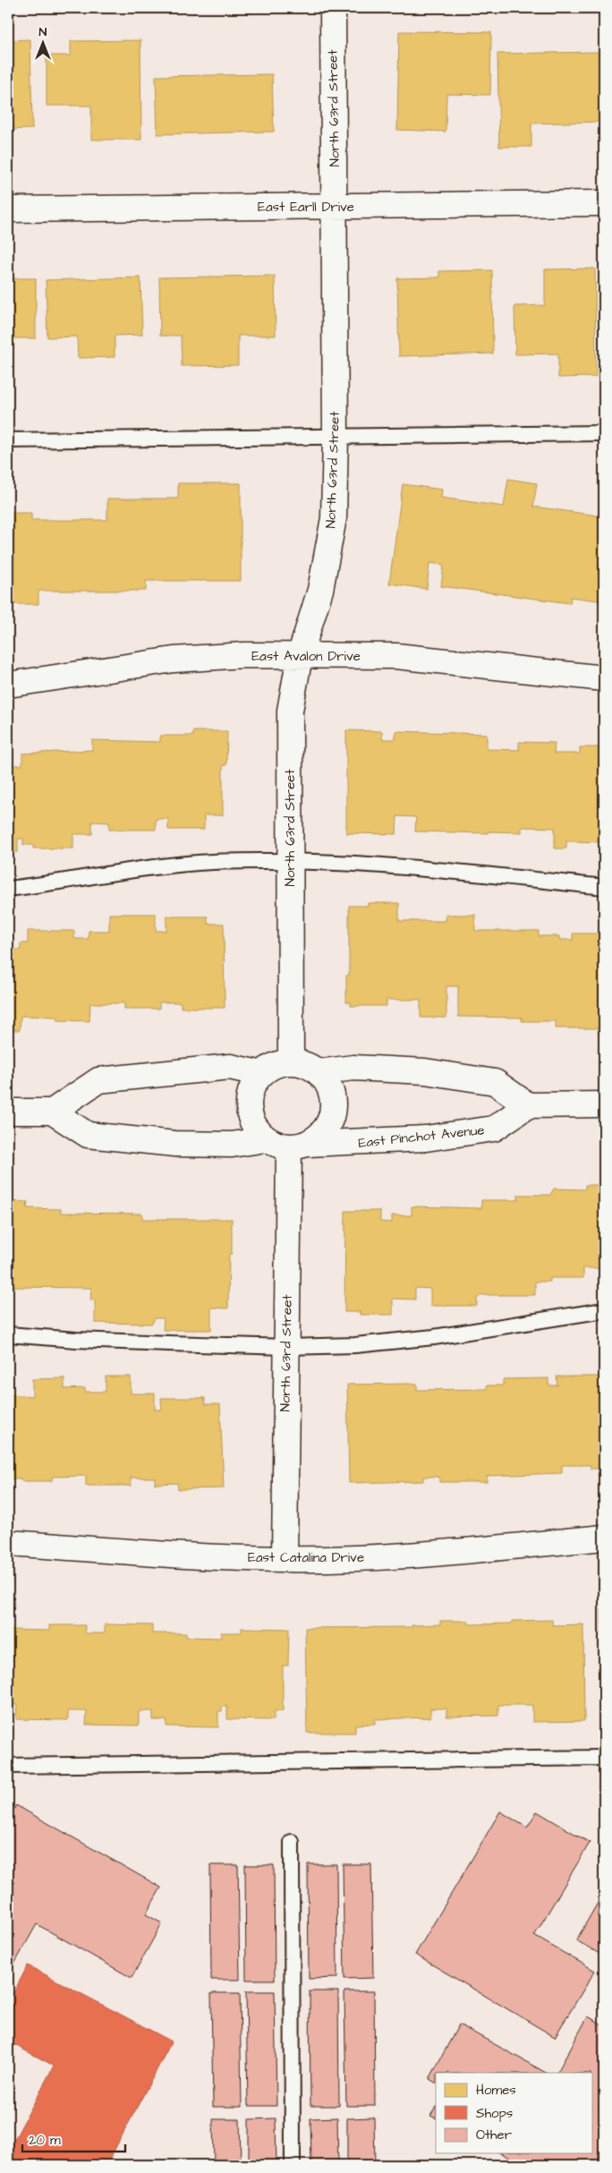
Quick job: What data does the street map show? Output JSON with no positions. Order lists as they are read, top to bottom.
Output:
{
  "streets": {
    "street": [
      "North 63rd Street",
      "East Earll Drive",
      "East Avalon Drive",
      "East Pinchot Avenue",
      "East Catalina Drive"
    ]
  },
  "crossings": [
    ["North 63rd Street", "East Earll Drive"],
    ["North 63rd Street", "East Avalon Drive"],
    ["North 63rd Street", "East Pinchot Avenue"],
    ["North 63rd Street", "East Catalina Drive"]
  ],
  "legend": ["Homes", "Shops", "Other"],
  "scale_bar": "20 m",
  "north": "top"
}
